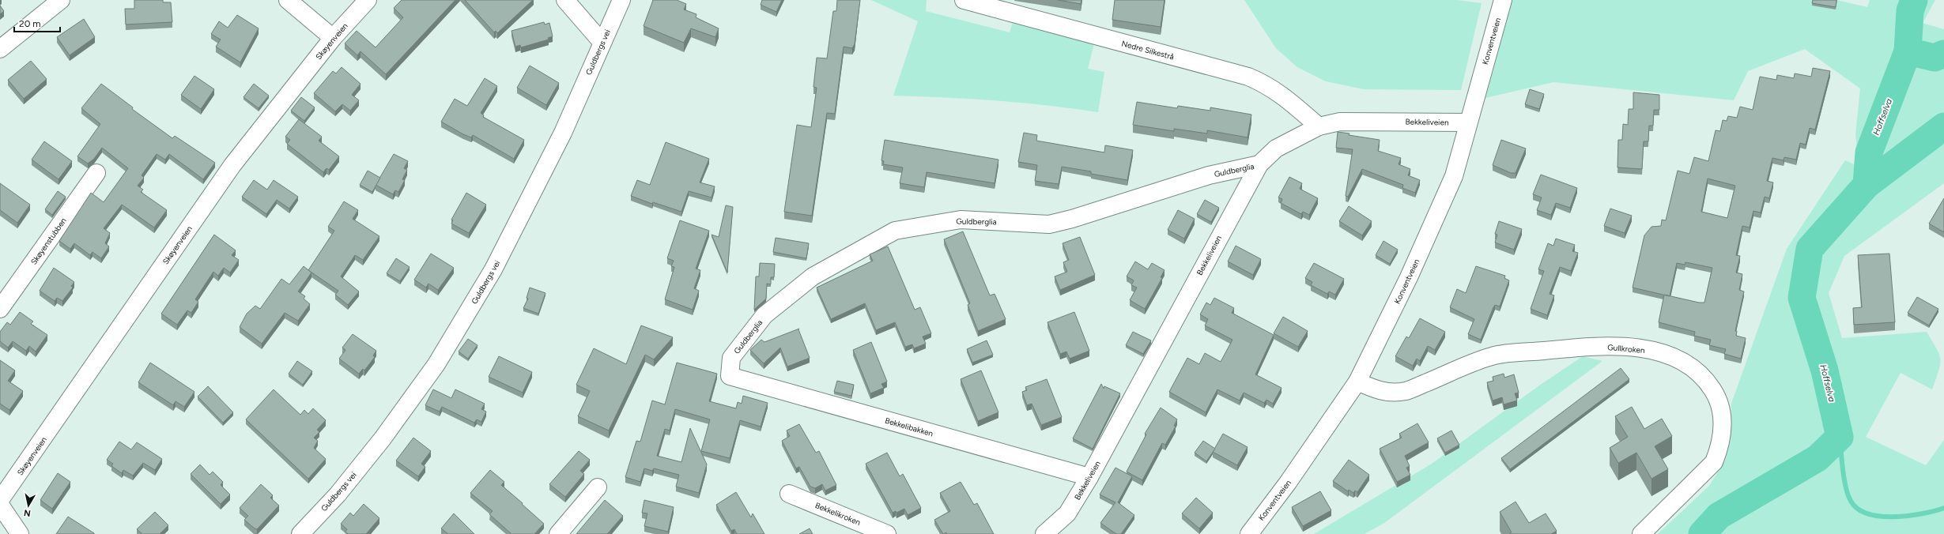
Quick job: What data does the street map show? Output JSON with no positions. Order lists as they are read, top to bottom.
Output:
{
  "streets": {
    "street": [
      "Skøyenveien",
      "Konventveien",
      "Nedre Silkestrå",
      "Guldbergs vei",
      "Bekkeliveien",
      "Guldberglia",
      "Skøyenstubben",
      "Gullkroken",
      "Bekkelibakken",
      "Bekkelikroken"
    ]
  },
  "crossings": [
    ["Konventveien", "Bekkeliveien"],
    ["Konventveien", "Gullkroken"],
    ["Nedre Silkestrå", "Bekkeliveien"],
    ["Bekkeliveien", "Guldberglia"],
    ["Bekkeliveien", "Bekkelibakken"],
    ["Guldberglia", "Bekkelibakken"]
  ],
  "water": ["Hoffselva"],
  "scale_bar": "20 m",
  "north": "bottom"
}
